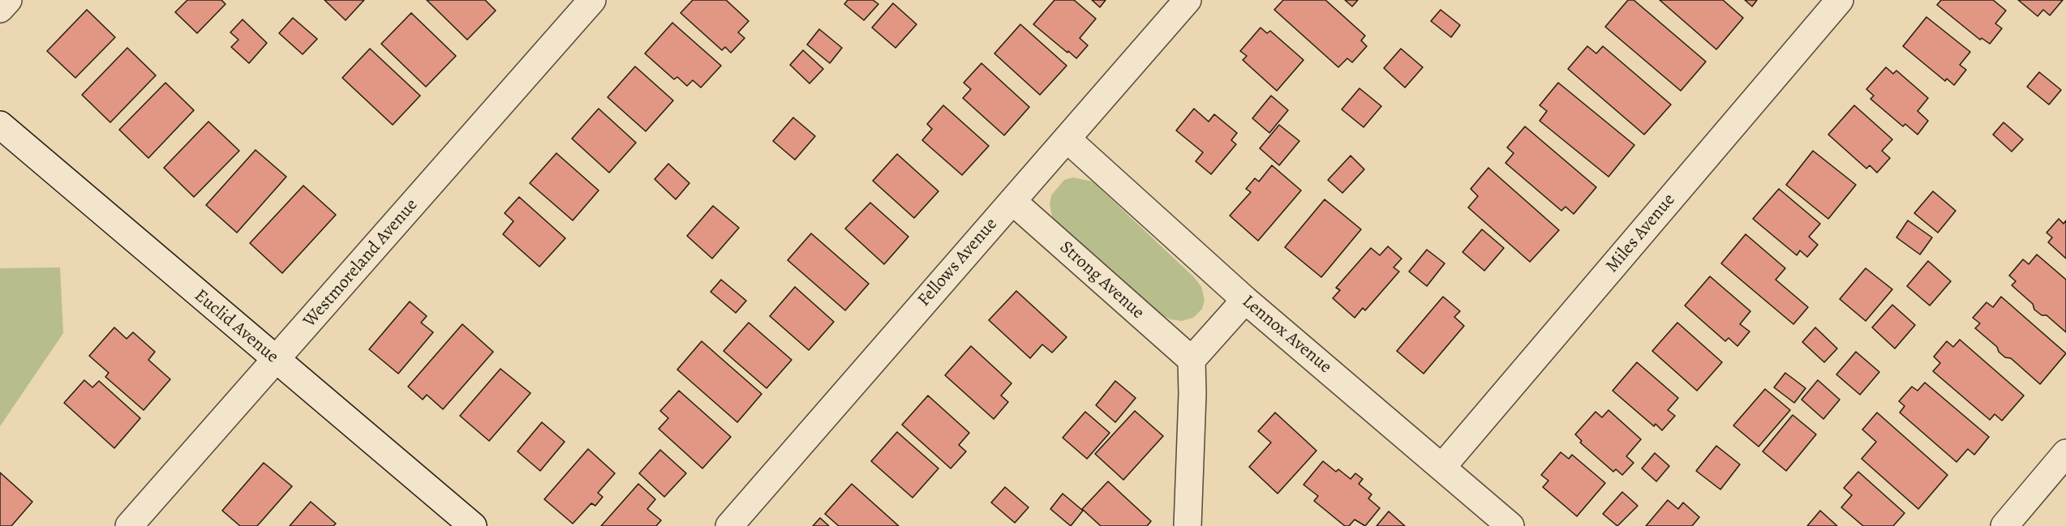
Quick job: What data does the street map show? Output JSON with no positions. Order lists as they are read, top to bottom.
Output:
{
  "streets": {
    "street": [
      "Miles Avenue",
      "Fellows Avenue",
      "Westmoreland Avenue",
      "Strong Avenue",
      "Euclid Avenue",
      "Lennox Avenue"
    ]
  },
  "crossings": [
    ["Miles Avenue", "Lennox Avenue"],
    ["Fellows Avenue", "Strong Avenue"],
    ["Fellows Avenue", "Lennox Avenue"],
    ["Westmoreland Avenue", "Euclid Avenue"]
  ]
}
